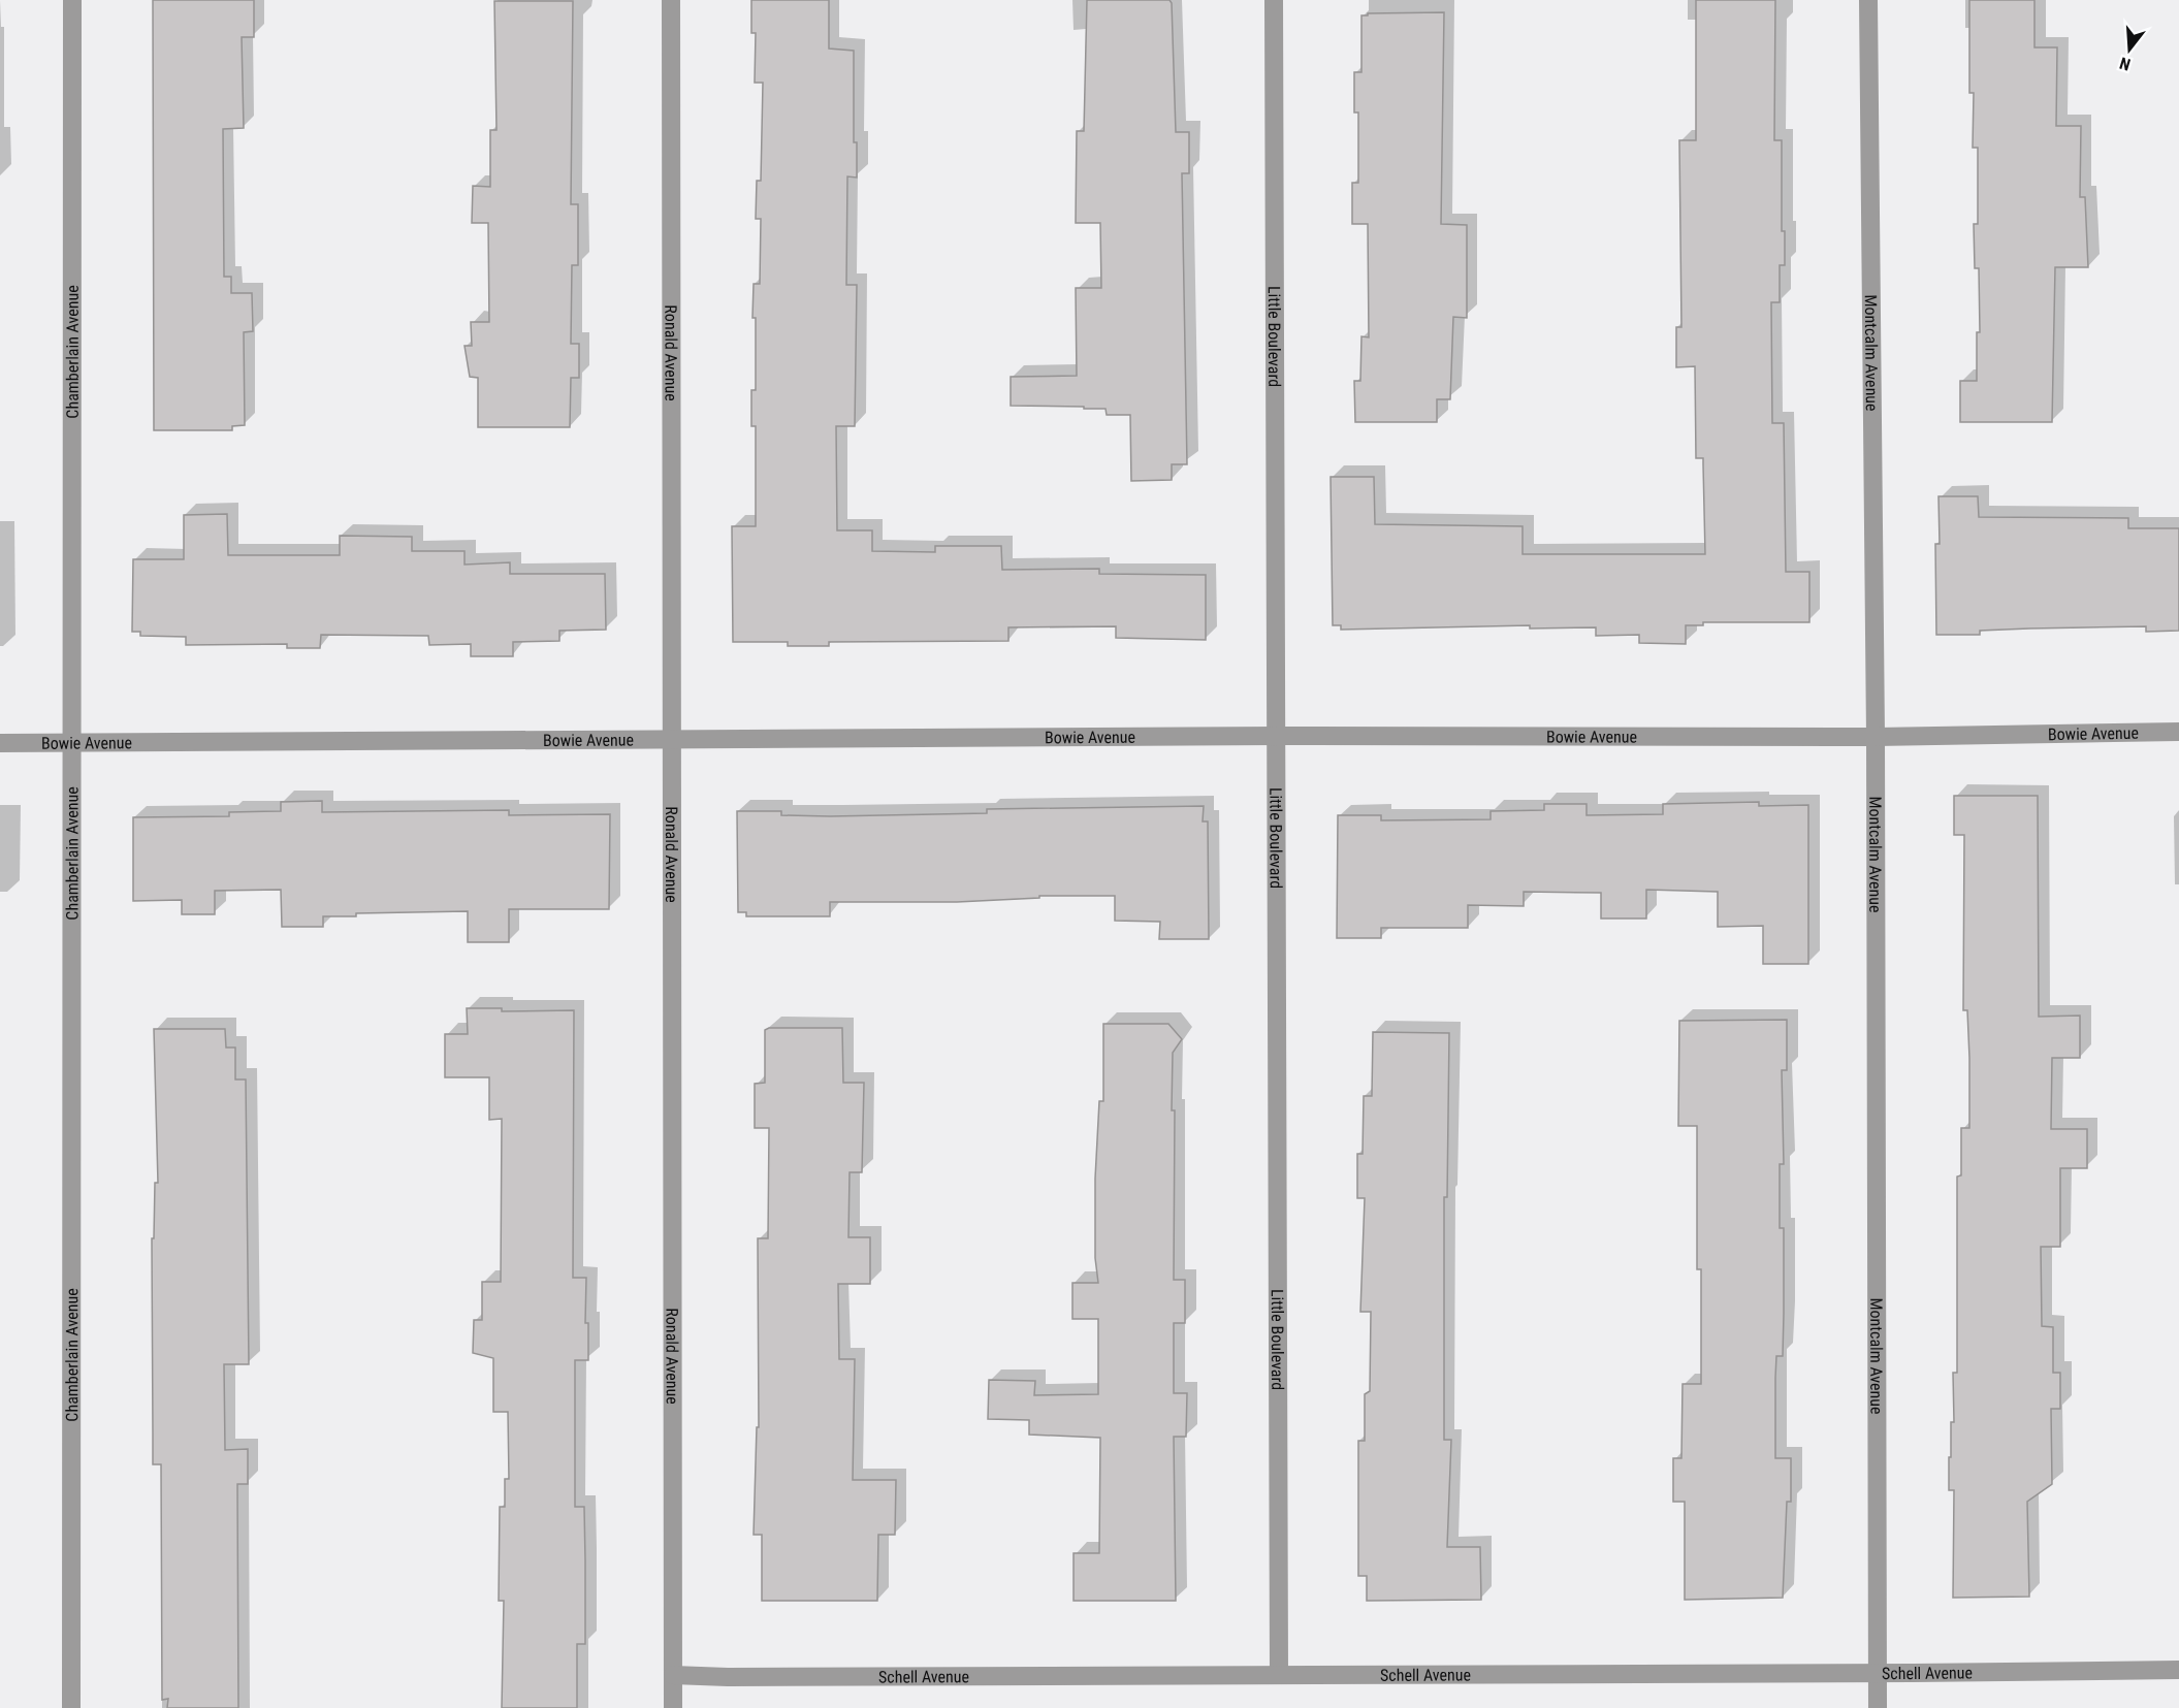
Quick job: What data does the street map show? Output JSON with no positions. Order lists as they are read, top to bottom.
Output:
{
  "streets": {
    "street": [
      "Little Boulevard",
      "Chamberlain Avenue",
      "Ronald Avenue",
      "Montcalm Avenue",
      "Bowie Avenue",
      "Schell Avenue"
    ]
  },
  "crossings": [
    ["Little Boulevard", "Bowie Avenue"],
    ["Little Boulevard", "Schell Avenue"],
    ["Chamberlain Avenue", "Bowie Avenue"],
    ["Ronald Avenue", "Bowie Avenue"],
    ["Ronald Avenue", "Schell Avenue"],
    ["Montcalm Avenue", "Bowie Avenue"],
    ["Montcalm Avenue", "Schell Avenue"]
  ],
  "north": "bottom"
}
